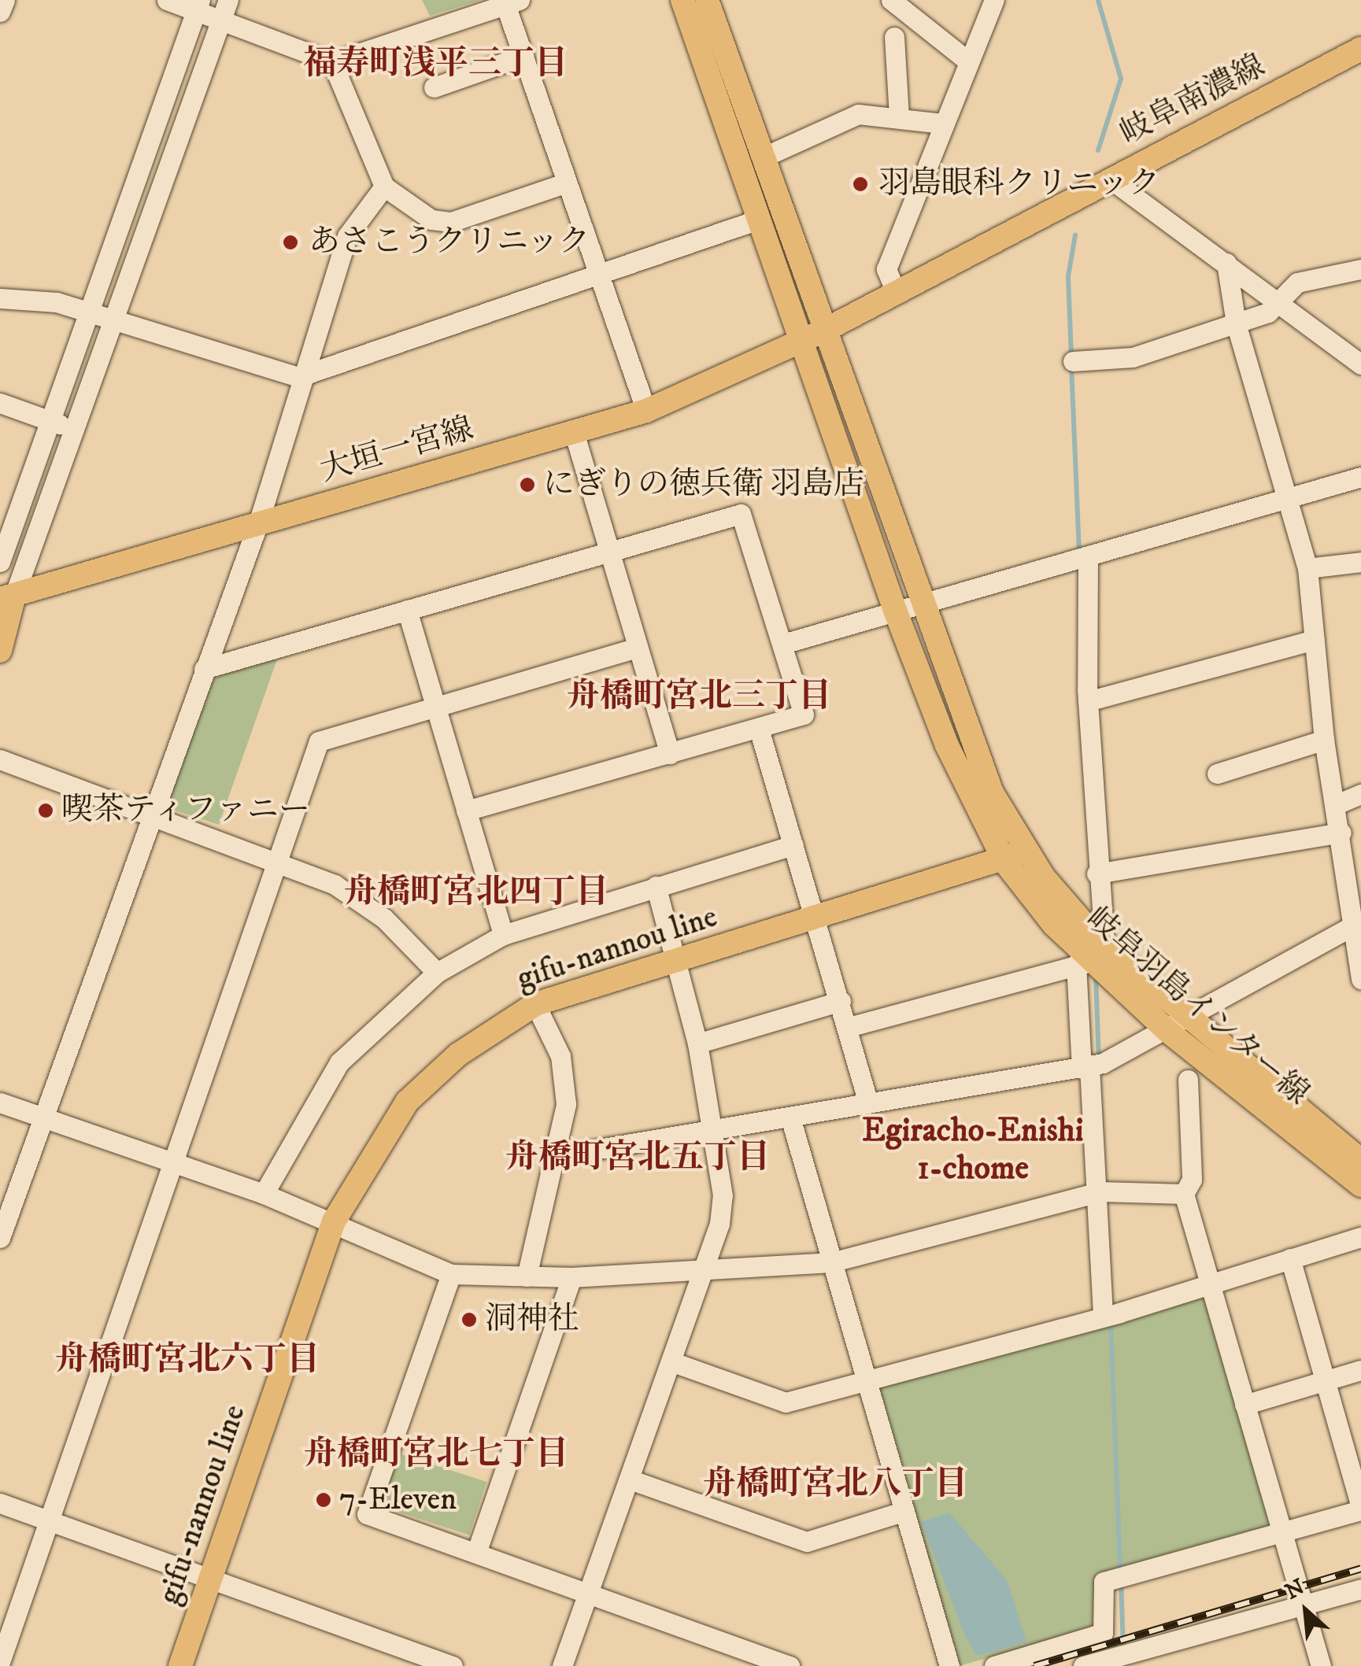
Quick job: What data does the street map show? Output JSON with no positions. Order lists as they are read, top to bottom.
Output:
{
  "streets": {
    "main road": [
      "岐阜南濃線",
      "大垣一宮線",
      "gifu-nannou line",
      "岐阜羽島インター線"
    ]
  },
  "crossings": [
    ["岐阜南濃線", "大垣一宮線"],
    ["gifu-nannou line", "岐阜羽島インター線"]
  ],
  "districts": [
    "福寿町浅平三丁目",
    "舟橋町宮北三丁目",
    "舟橋町宮北四丁目",
    "Egiracho-Enishi 1-chome",
    "舟橋町宮北五丁目",
    "舟橋町宮北六丁目",
    "舟橋町宮北七丁目",
    "舟橋町宮北八丁目"
  ],
  "places": [
    "羽島眼科クリニック",
    "あさこうクリニック",
    "にぎりの徳兵衛 羽島店",
    "喫茶ティファニー",
    "洞神社",
    "7-Eleven"
  ],
  "north": "top left"
}
